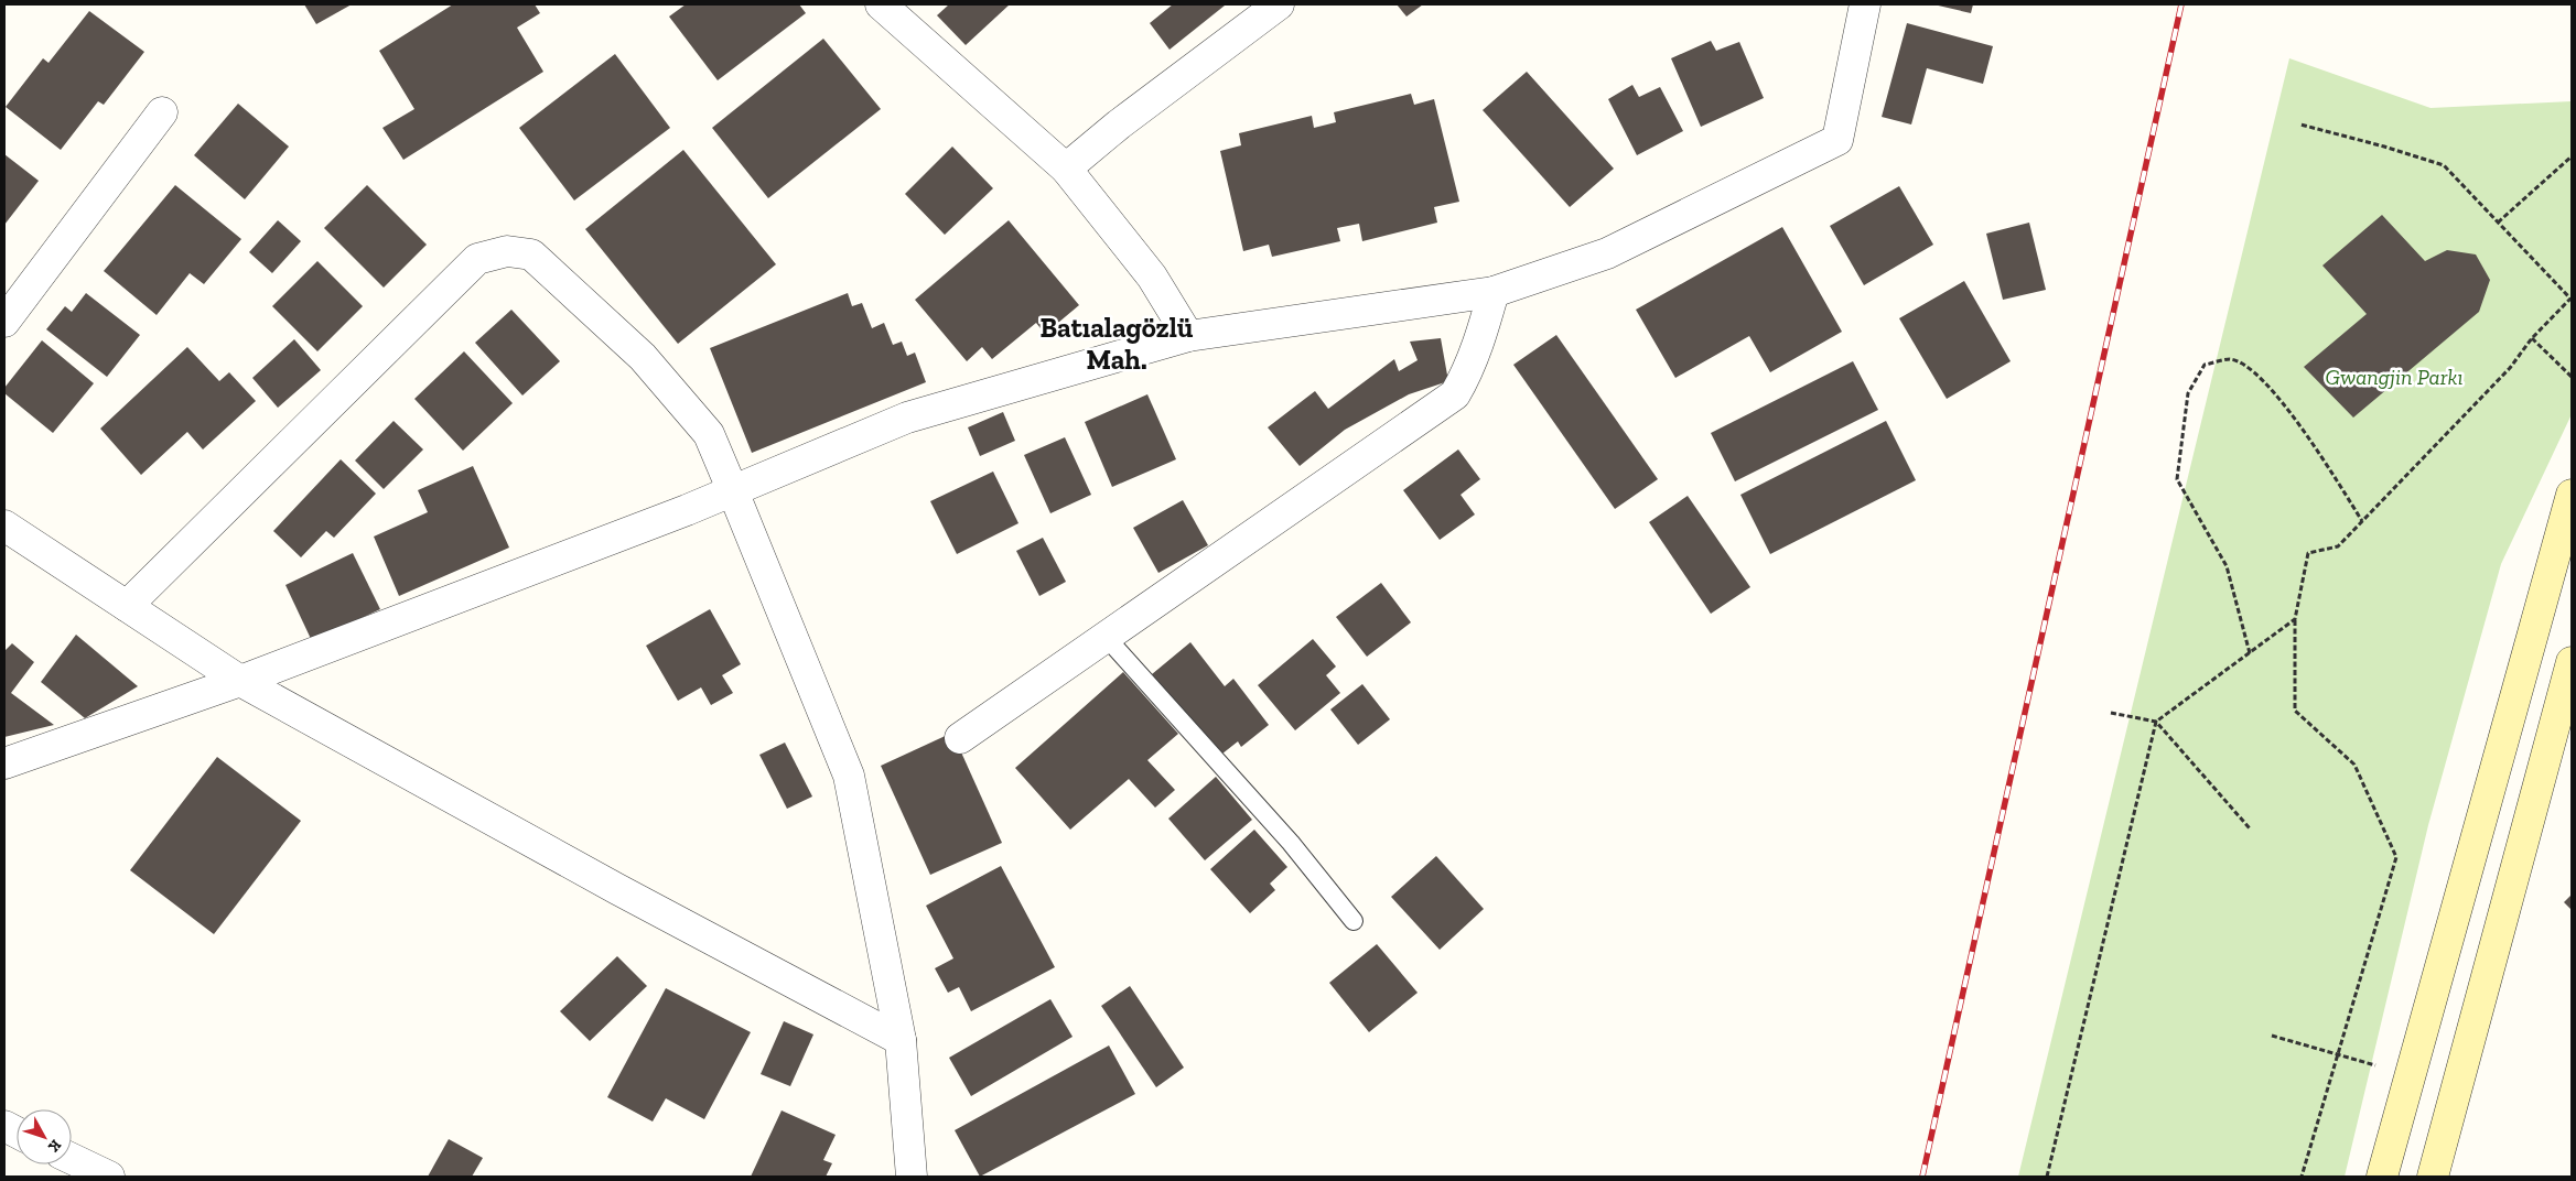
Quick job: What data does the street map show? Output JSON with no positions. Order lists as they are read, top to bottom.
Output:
{
  "districts": ["Batıalagözlü Mah."],
  "parks": ["Gwangjin Parkı"],
  "north": "bottom right"
}
